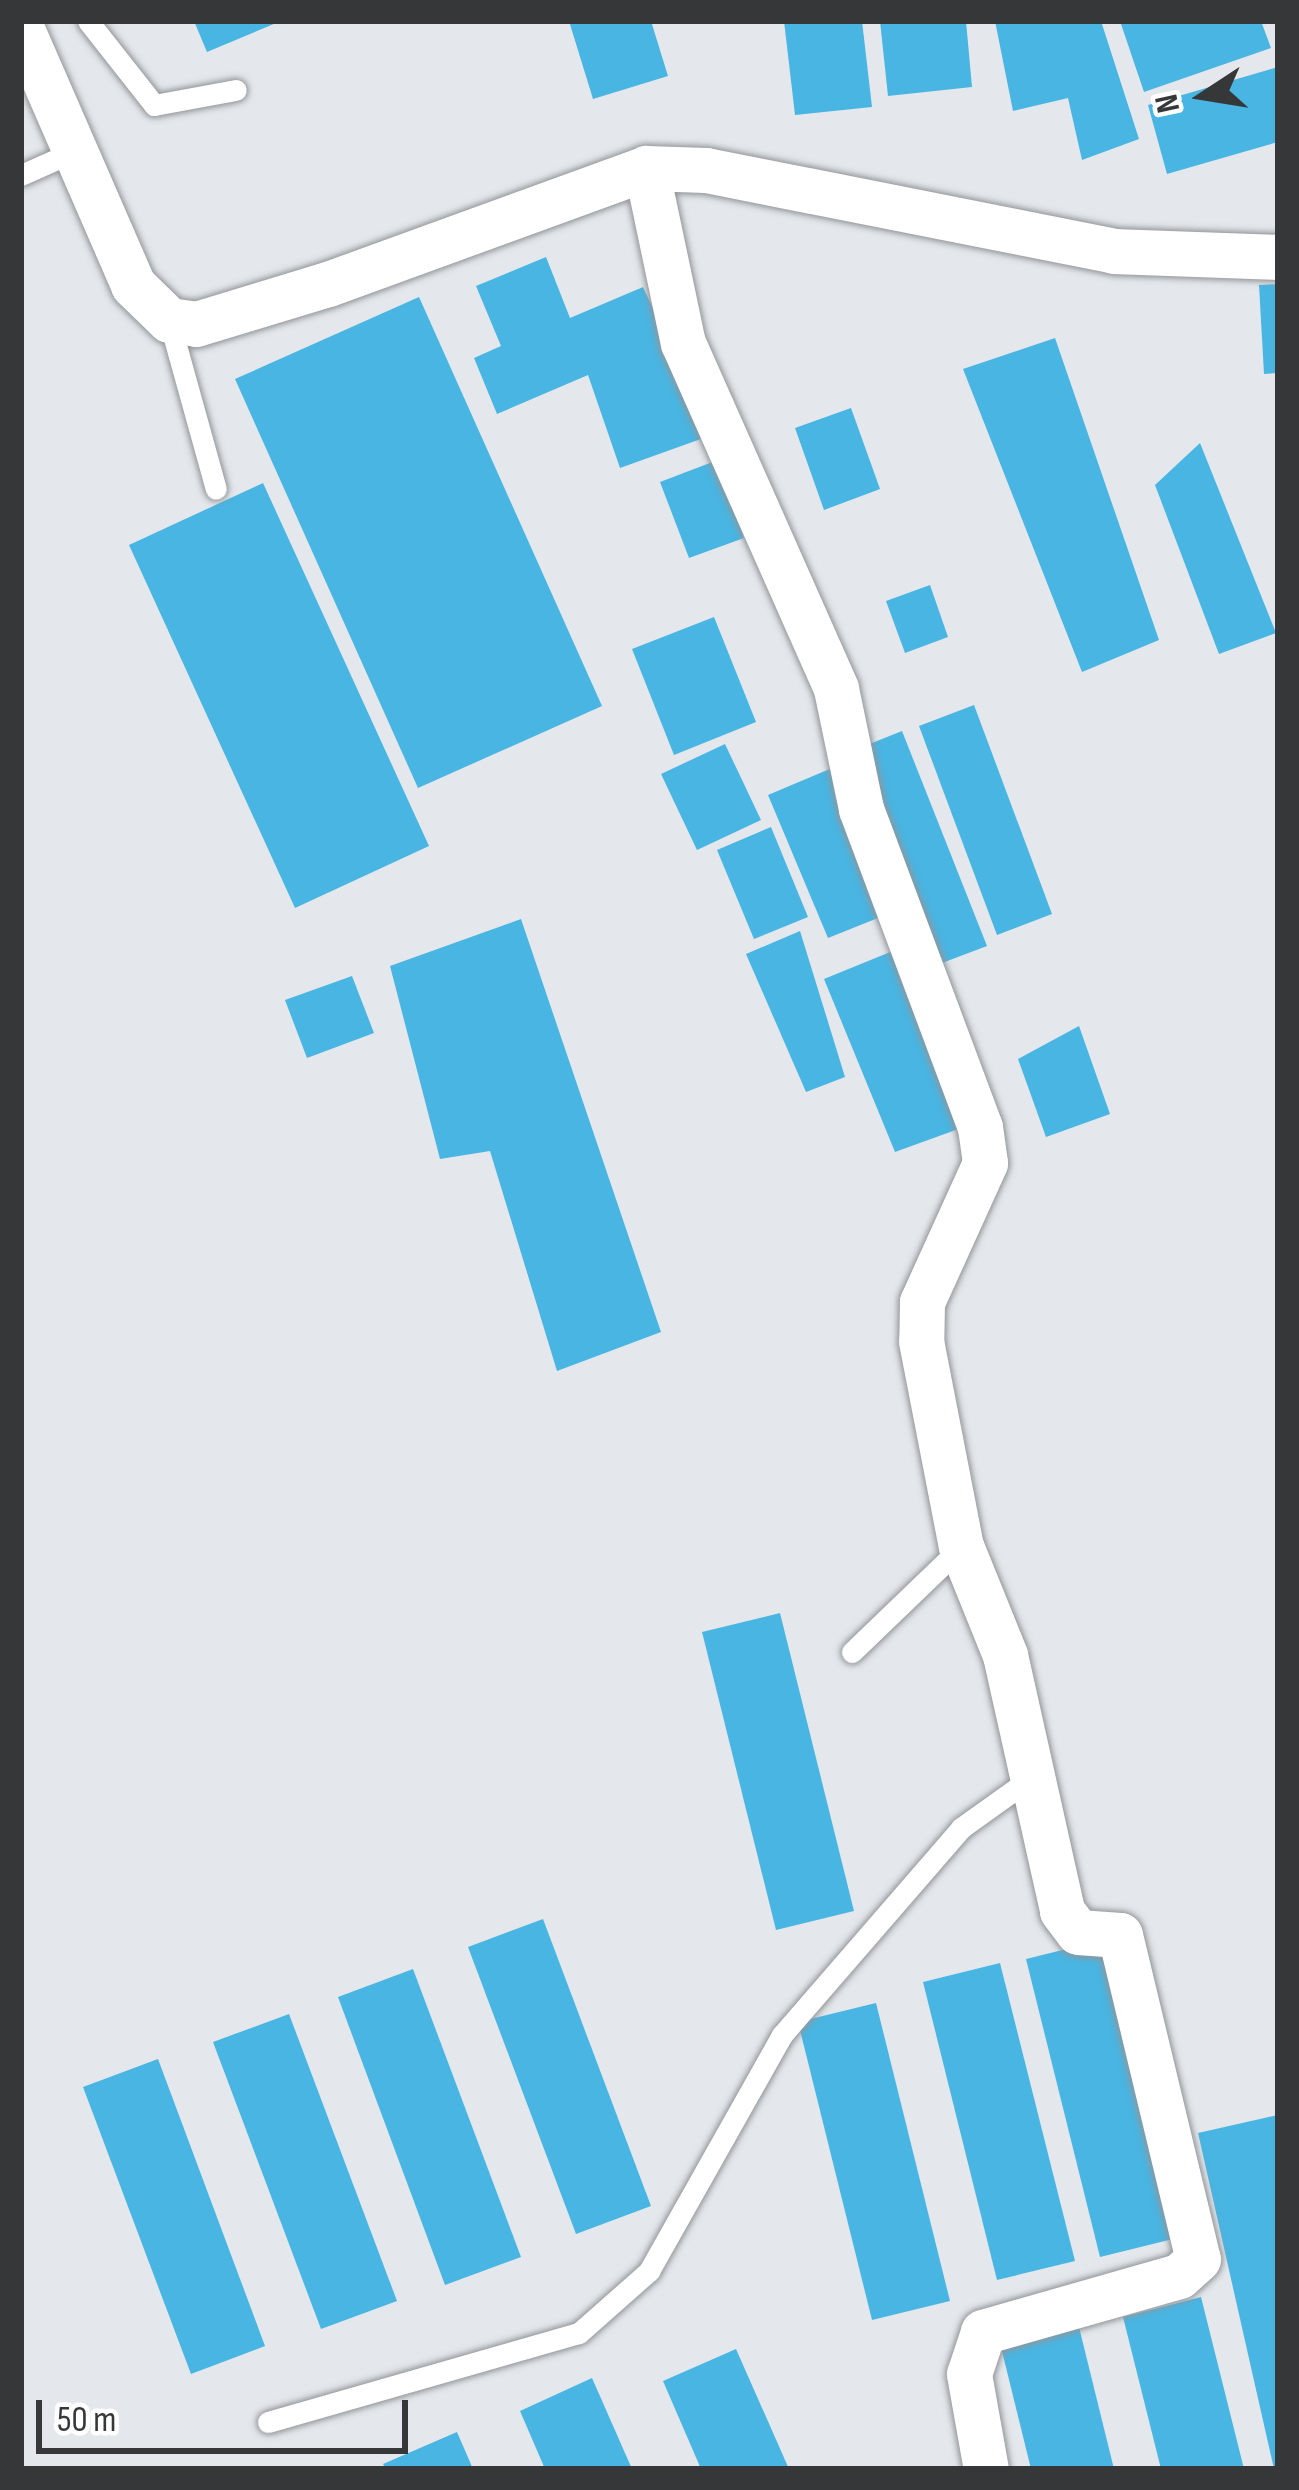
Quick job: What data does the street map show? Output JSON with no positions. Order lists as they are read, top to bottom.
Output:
{
  "scale_bar": "50 m",
  "north": "left"
}
